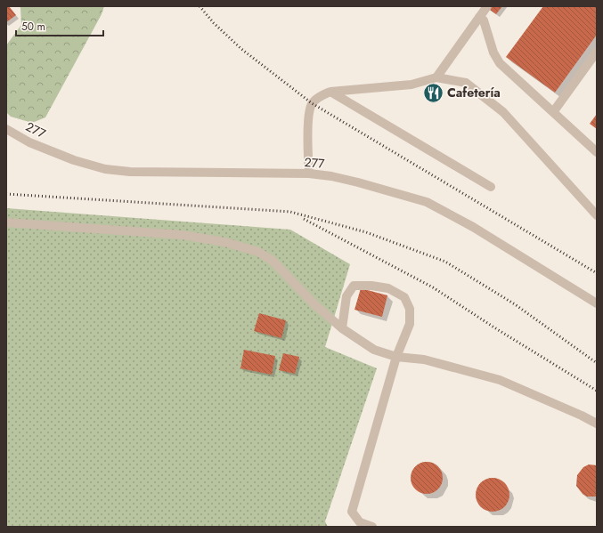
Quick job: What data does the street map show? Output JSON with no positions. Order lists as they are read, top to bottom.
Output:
{
  "streets": {
    "street": ["277"]
  },
  "places": {
    "restaurant": ["Cafetería"]
  },
  "scale_bar": "50 m"
}
